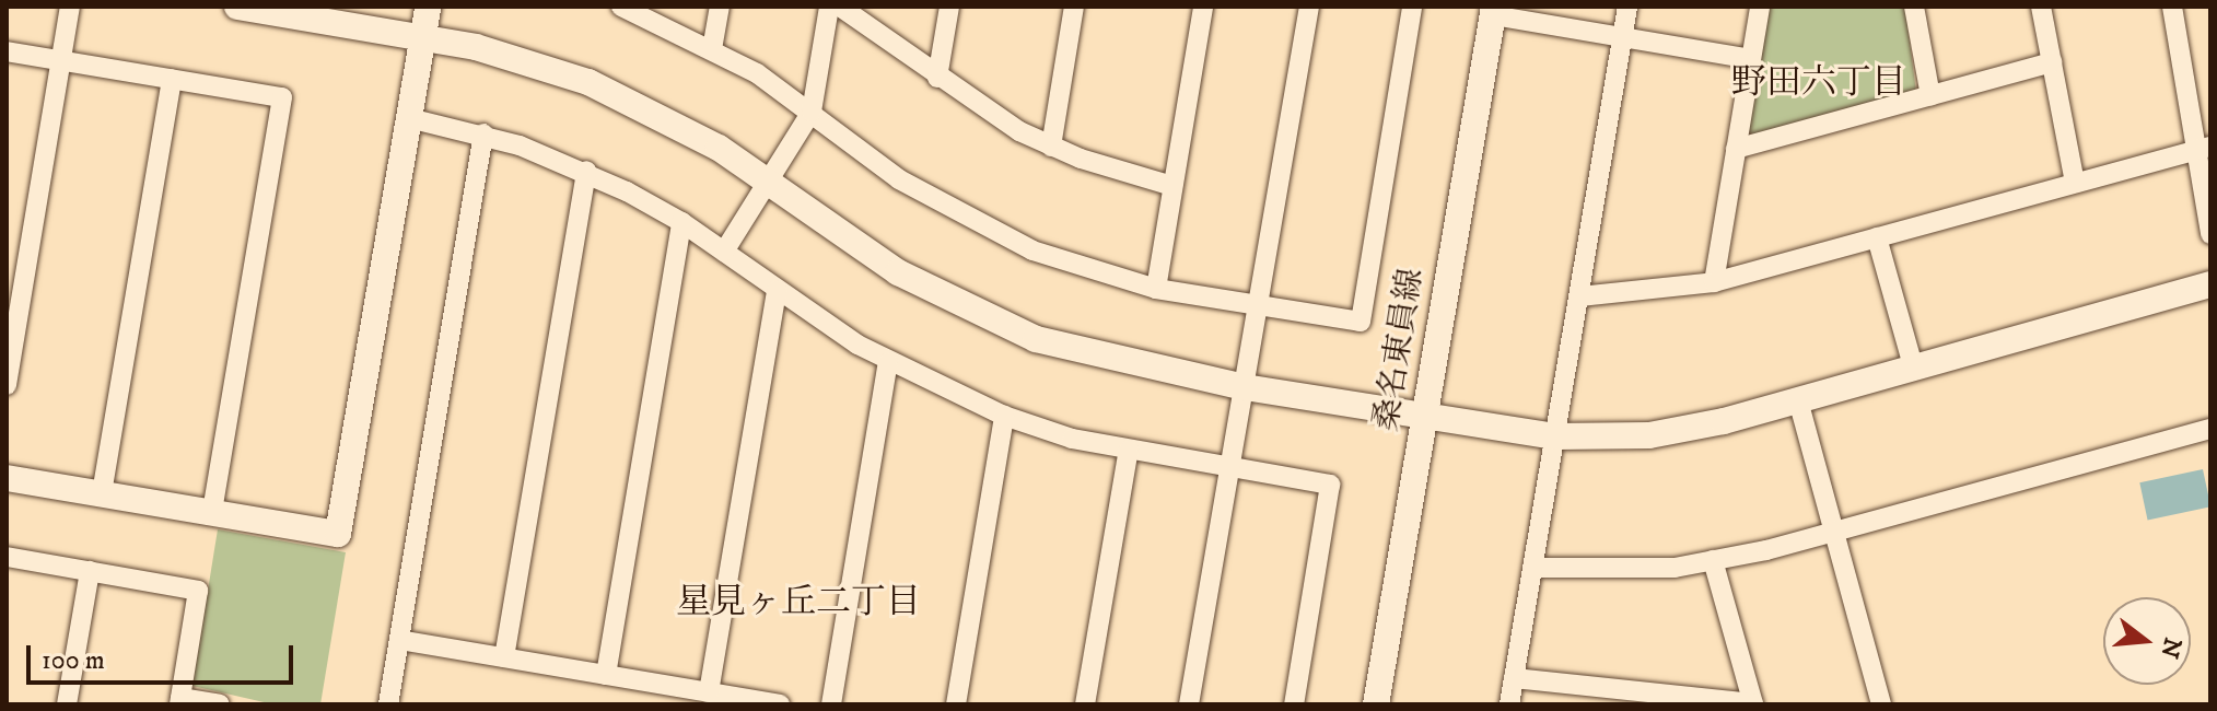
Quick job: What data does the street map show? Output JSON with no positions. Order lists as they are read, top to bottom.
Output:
{
  "streets": {
    "street": ["桑名東員線"]
  },
  "districts": ["野田六丁目", "星見ヶ丘二丁目"],
  "scale_bar": "100 m",
  "north": "right"
}
